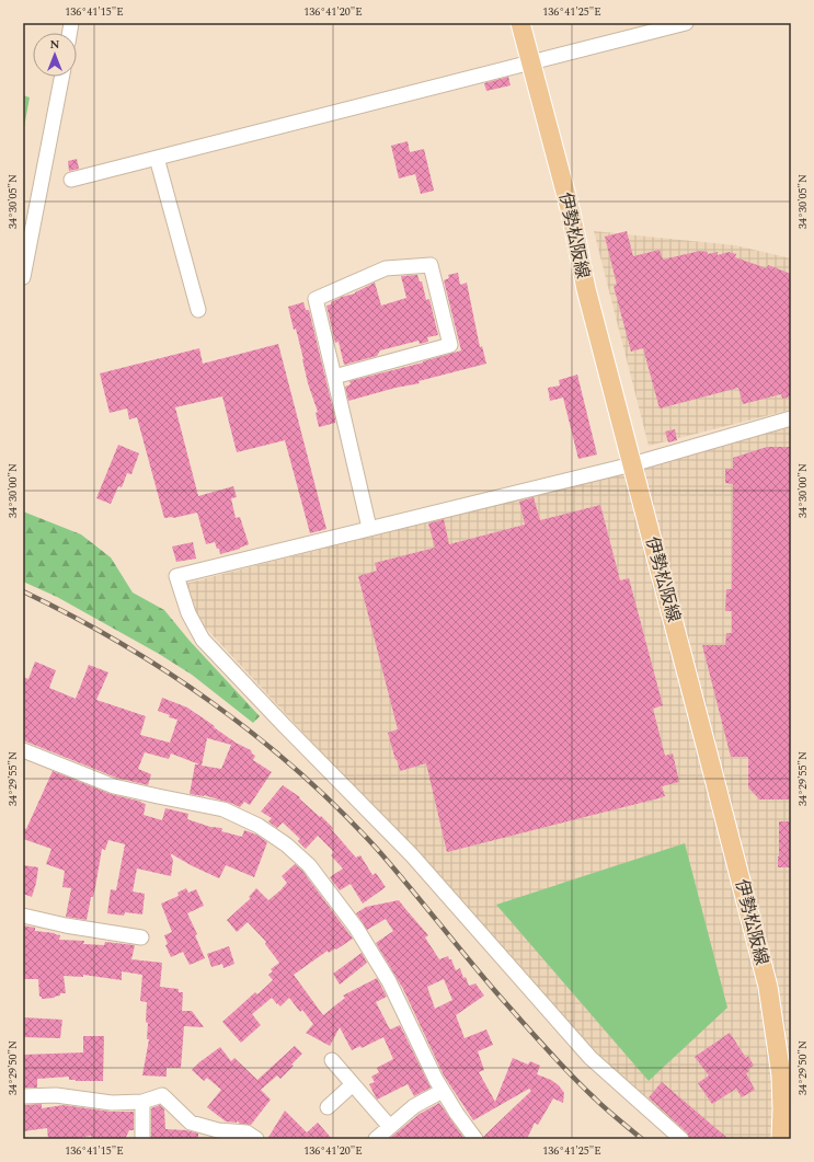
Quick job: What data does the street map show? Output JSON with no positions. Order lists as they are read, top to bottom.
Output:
{
  "streets": {
    "main road": ["伊勢松阪線"]
  },
  "north": "top",
  "coordinates": [
    "136°41'15\"E",
    "136°41'20\"E",
    "136°41'25\"E",
    "34°30'05\"N",
    "34°30'00\"N",
    "34°29'55\"N",
    "34°29'50\"N"
  ]
}
